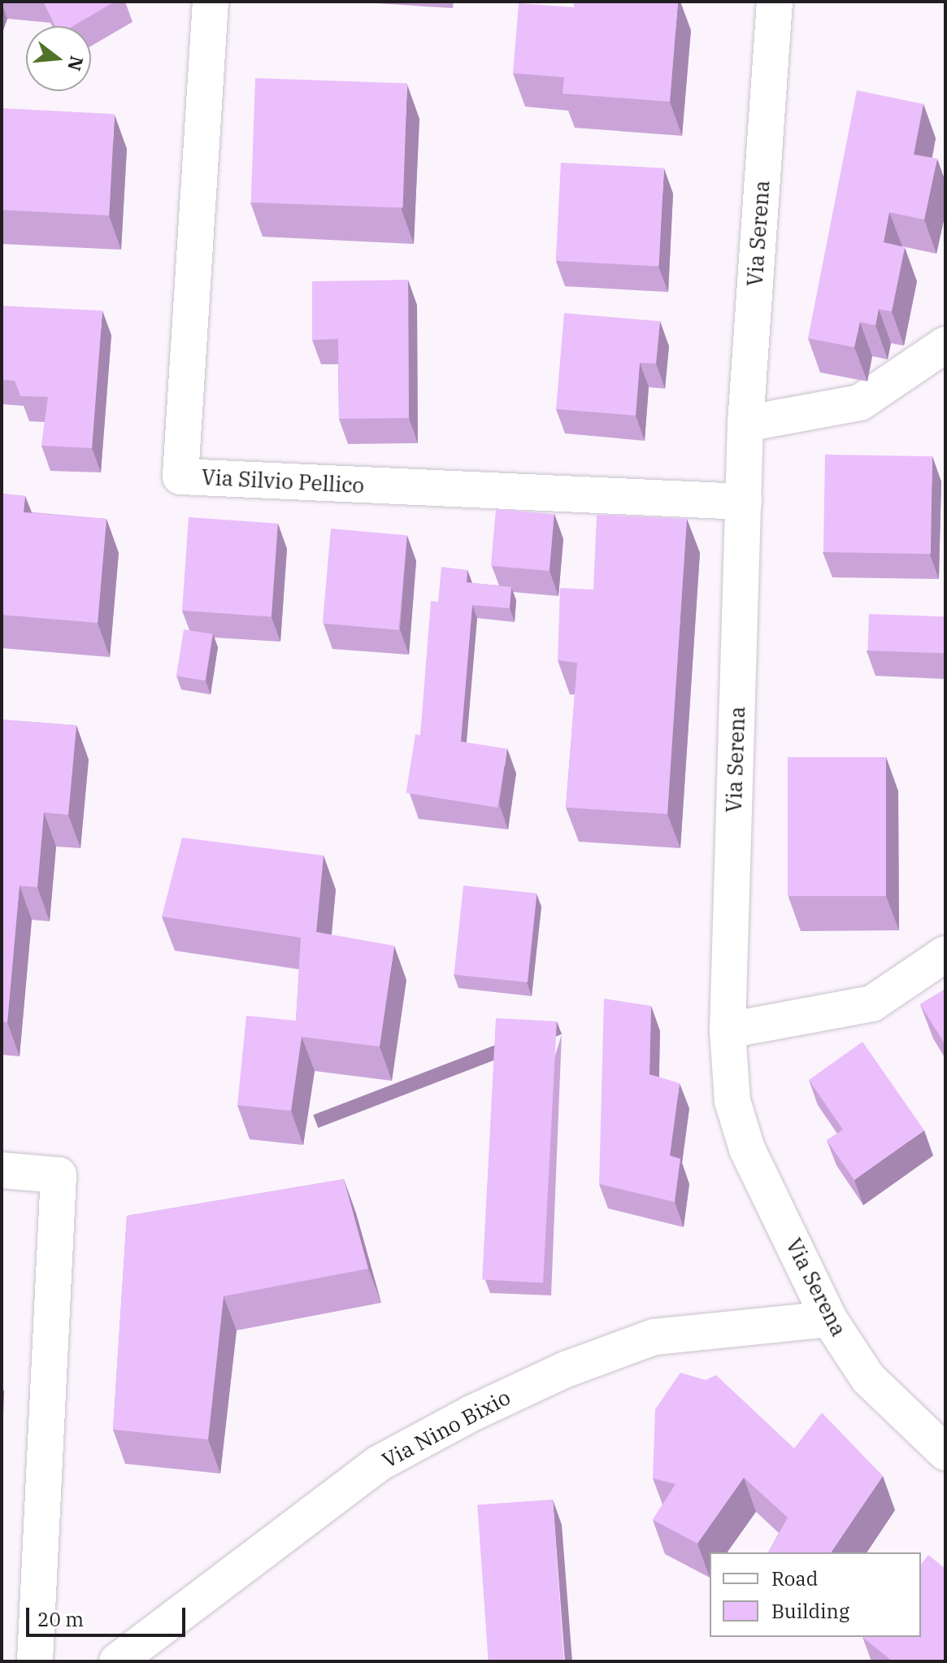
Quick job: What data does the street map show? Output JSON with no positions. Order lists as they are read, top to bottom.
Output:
{
  "streets": {
    "street": ["Via Serena", "Via Silvio Pellico", "Via Nino Bixio"]
  },
  "crossings": [
    ["Via Serena", "Via Silvio Pellico"],
    ["Via Serena", "Via Nino Bixio"]
  ],
  "legend": ["Road", "Building"],
  "scale_bar": "20 m",
  "north": "right"
}
